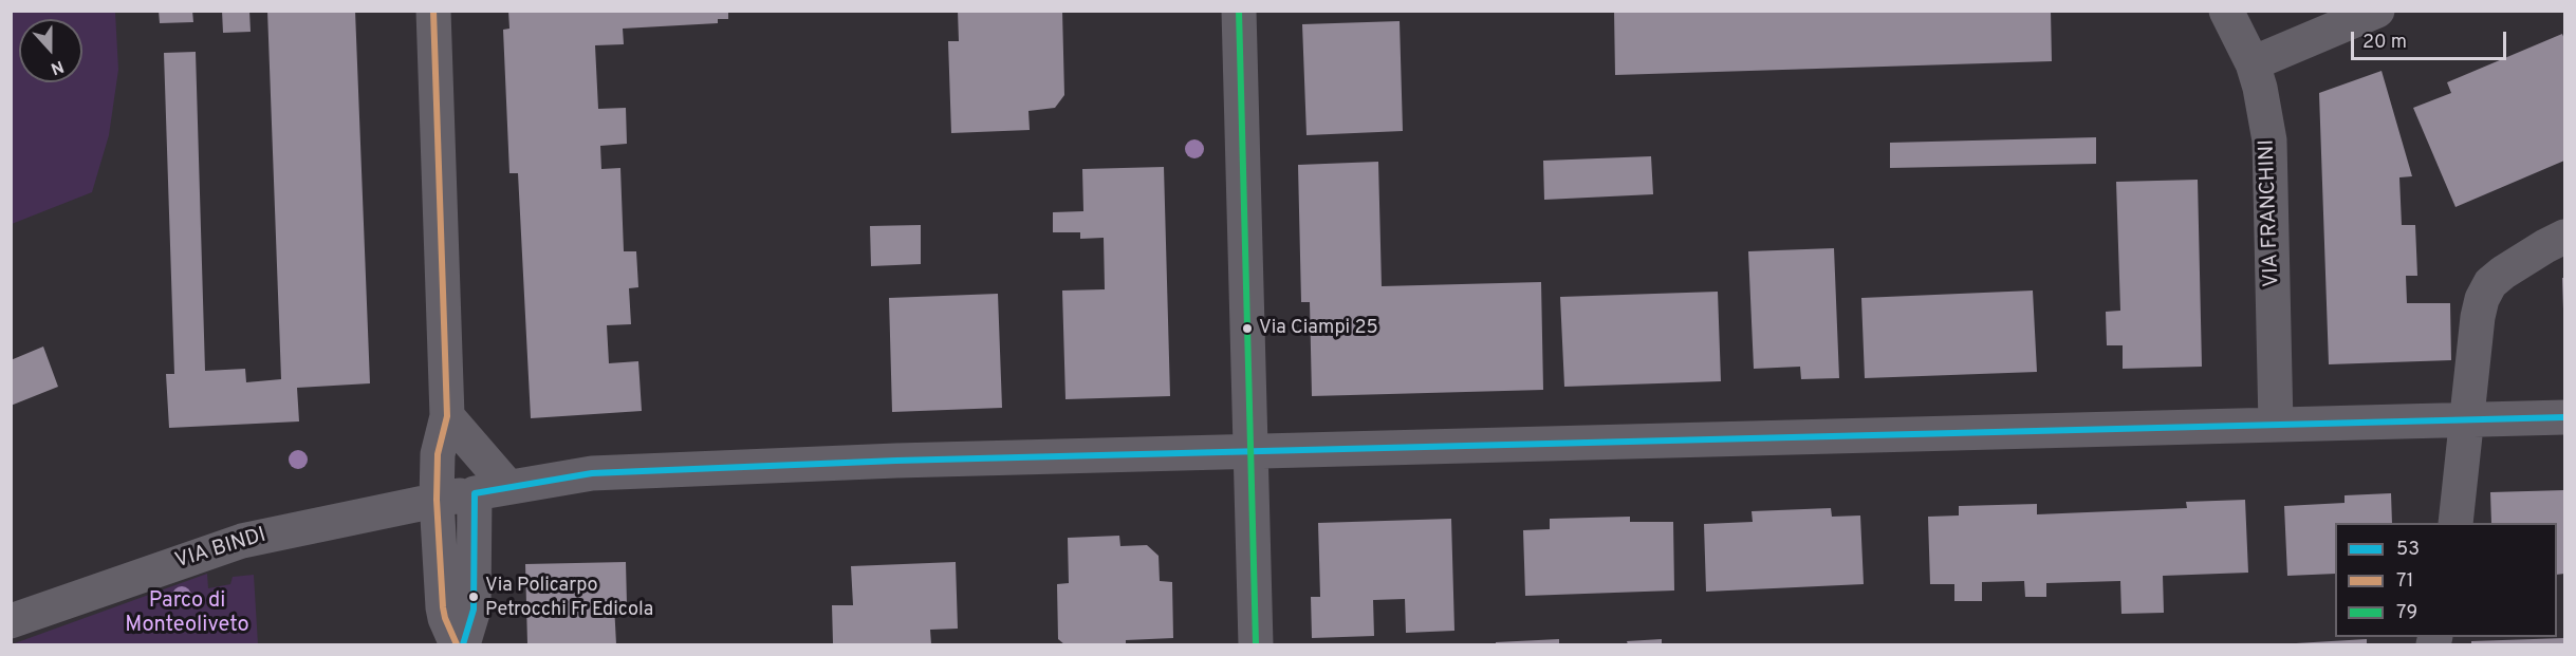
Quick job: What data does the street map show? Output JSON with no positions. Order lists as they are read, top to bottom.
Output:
{
  "streets": {
    "street": ["VIA FRANCHINI", "VIA BINDI"]
  },
  "crossings": [
    ["VIA FRANCHINI", "VIA BINDI"]
  ],
  "parks": ["Parco di Monteoliveto"],
  "places": ["Via Ciampi 25", "Via Policarpo Petrocchi Fr Edicola"],
  "lines": ["transit line 71", "transit line 79", "transit line 53"],
  "legend": ["53", "71", "79"],
  "scale_bar": "20 m",
  "north": "bottom"
}
